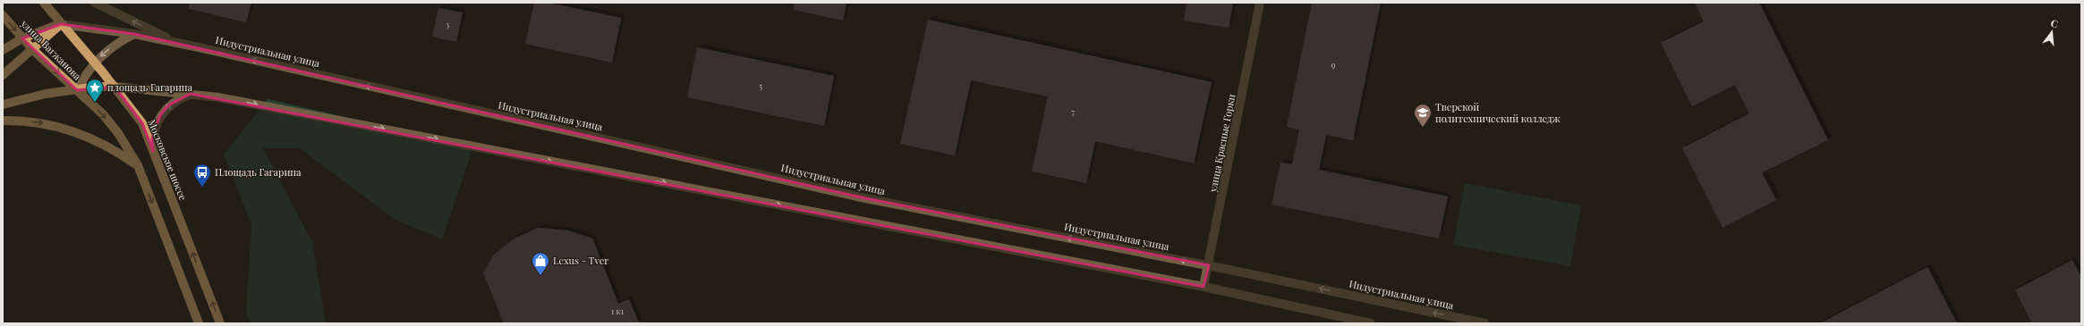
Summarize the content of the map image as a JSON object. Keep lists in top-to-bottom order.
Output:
{
  "streets": {
    "main road": ["улица Вагжанова", "Московское шоссе"],
    "street": ["Индустриальная улица", "улица Красные Горки"]
  },
  "crossings": [
    ["Индустриальная улица", "улица Красные Горки"],
    ["Индустриальная улица", "Московское шоссе"]
  ],
  "one_way": ["улица Вагжанова"],
  "places": {
    "place": ["площадь Гагарина"],
    "school or university": ["Тверской политехнический колледж"],
    "bus stop": ["Площадь Гагарина"],
    "shop": ["Lexus - Tver"]
  },
  "house_numbers": [
    "3",
    "9",
    "5",
    "7",
    "1 к1"
  ],
  "north": "top"
}
